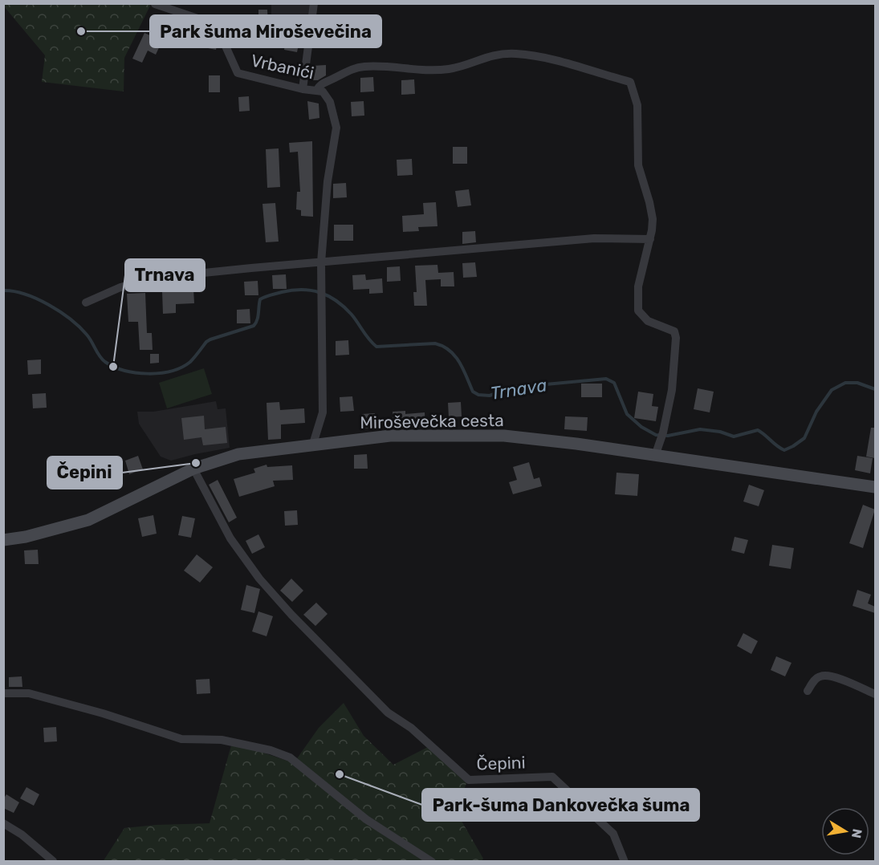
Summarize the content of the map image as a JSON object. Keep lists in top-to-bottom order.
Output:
{
  "streets": {
    "main road": ["Miroševečka cesta"],
    "street": ["Vrbanići", "Čepini"]
  },
  "crossings": [
    ["Vrbanići", "Miroševečka cesta"],
    ["Miroševečka cesta", "Čepini"]
  ],
  "water": ["Trnava"],
  "places": [
    "Park šuma Miroševečina",
    "Trnava",
    "Čepini",
    "Park-šuma Dankovečka šuma"
  ],
  "north": "right"
}
